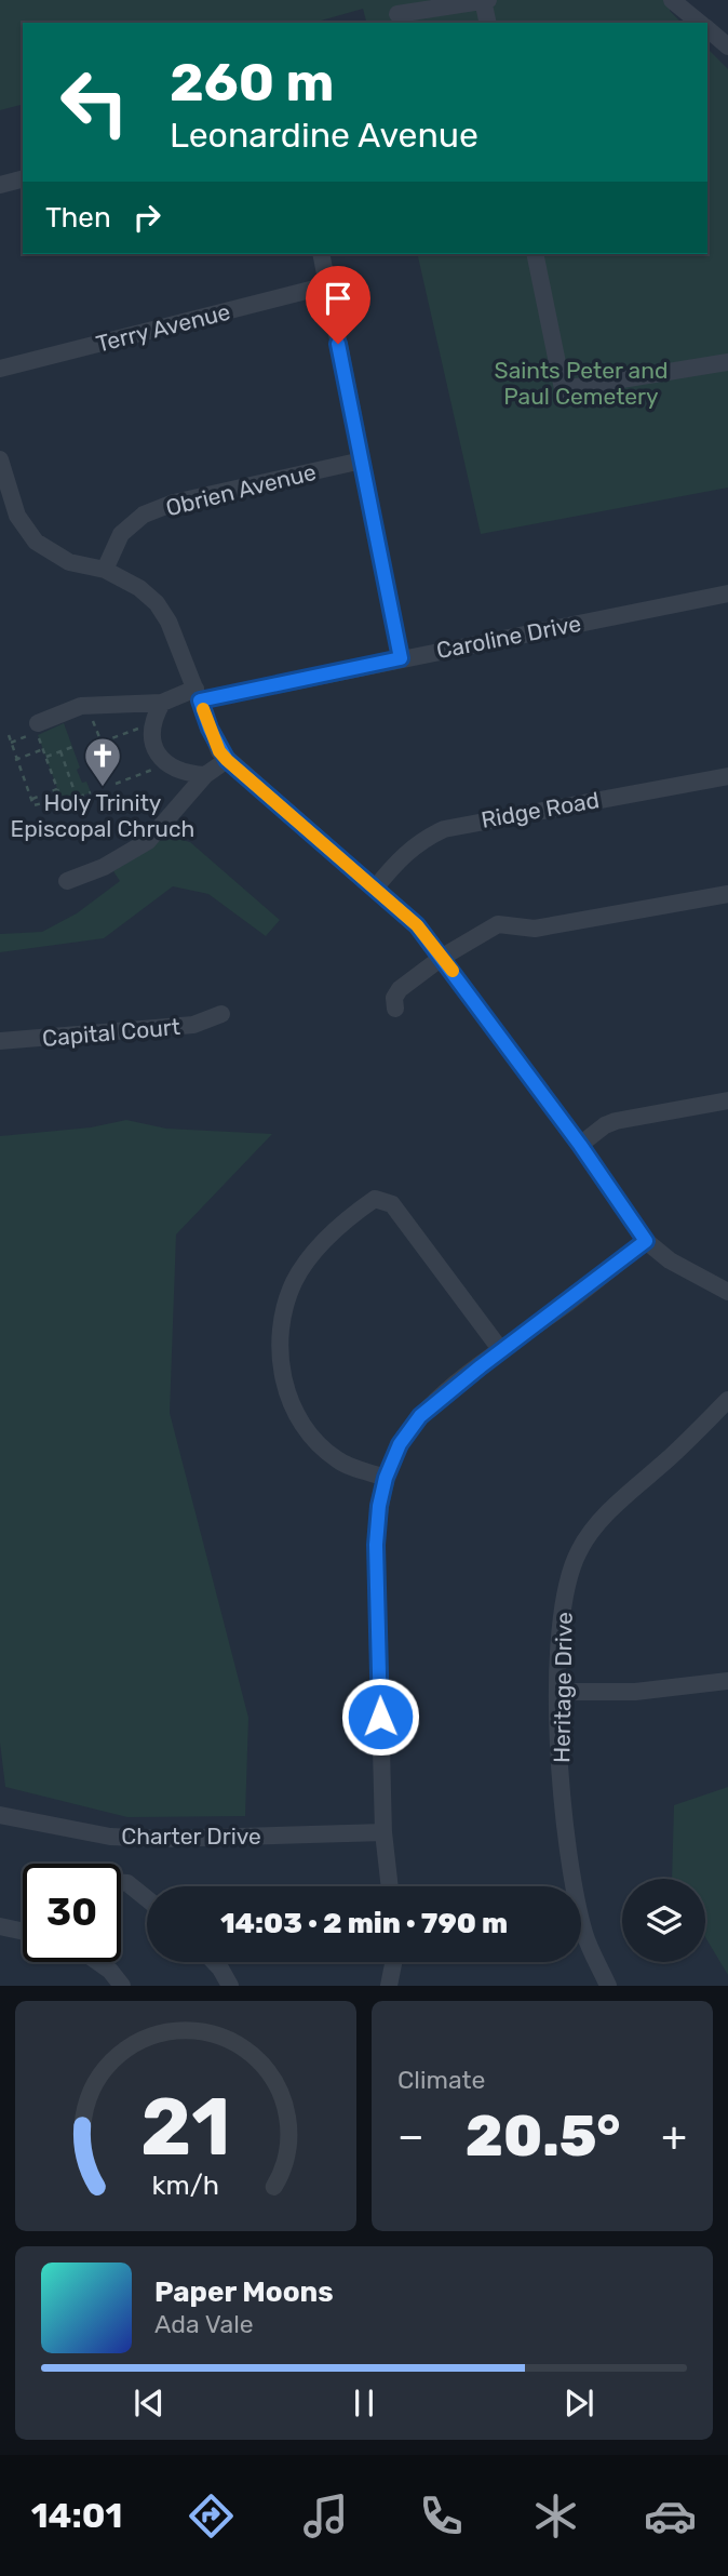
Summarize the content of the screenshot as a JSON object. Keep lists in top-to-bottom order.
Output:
{
  "streets": {
    "street": [
      "Terry Avenue",
      "Obrien Avenue",
      "Caroline Drive",
      "Ridge Road",
      "Capital Court",
      "Heritage Drive",
      "Charter Drive"
    ]
  },
  "parks": ["Saints Peter and Paul Cemetery"],
  "places": {
    "church": ["Holy Trinity Episcopal Chruch"]
  },
  "page": {
    "turn": ["260 m", "Leonardine Avenue"],
    "then": "Then",
    "limit": "30",
    "trip": "14:03 · 2 min · 790 m",
    "tile": "Climate",
    "heat": ["−", "20.5°", "+"],
    "song": ["Paper Moons", "Ada Vale"],
    "tabs": "14:01",
    "gauge": ["21", "km/h"]
  }
}
